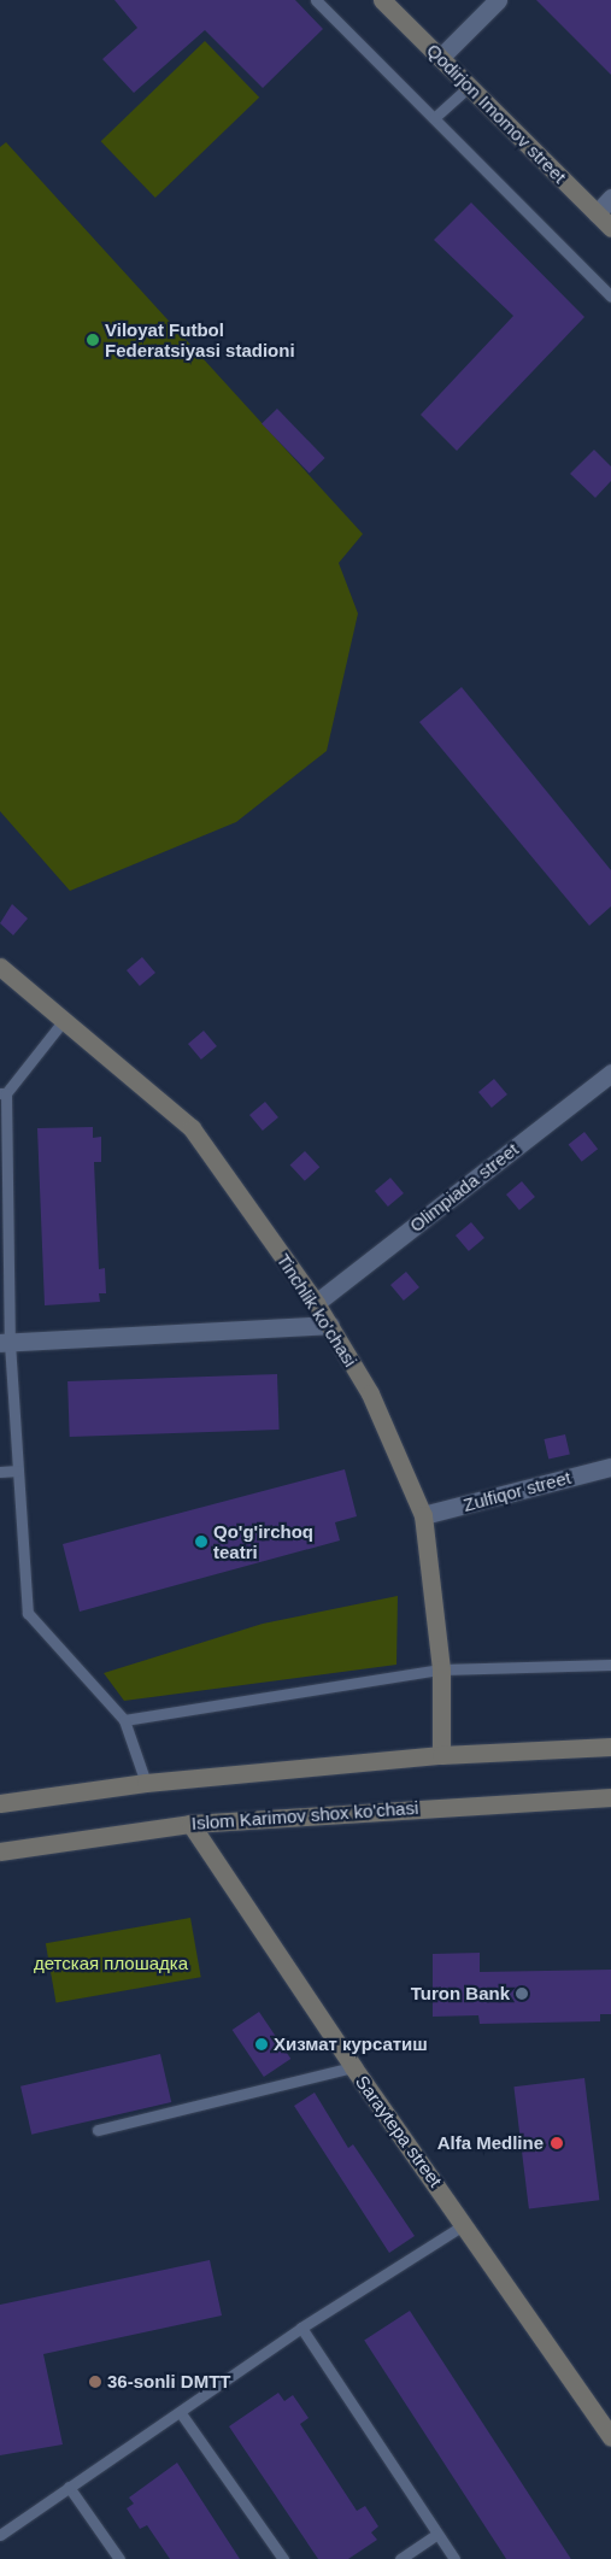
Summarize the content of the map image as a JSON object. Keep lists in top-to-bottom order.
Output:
{
  "streets": {
    "main road": [
      "Qodirjon Imomov street",
      "Tinchlik ko'chasi",
      "Islom Karimov shox ko'chasi",
      "Saraytepa street"
    ],
    "street": ["Olimpiada street", "Zulfiqor street"]
  },
  "crossings": [
    ["Olimpiada street", "Tinchlik ko'chasi"],
    ["Tinchlik ko'chasi", "Zulfiqor street"],
    ["Islom Karimov shox ko'chasi", "Saraytepa street"]
  ],
  "parks": ["детская плошадка"],
  "places": [
    "Viloyat Futbol Federatsiyasi stadioni",
    "Qo'g'irchoq teatri",
    "Turon Bank",
    "Хизмат курсатиш",
    "Alfa Medline",
    "36-sonli DMTT"
  ]
}
